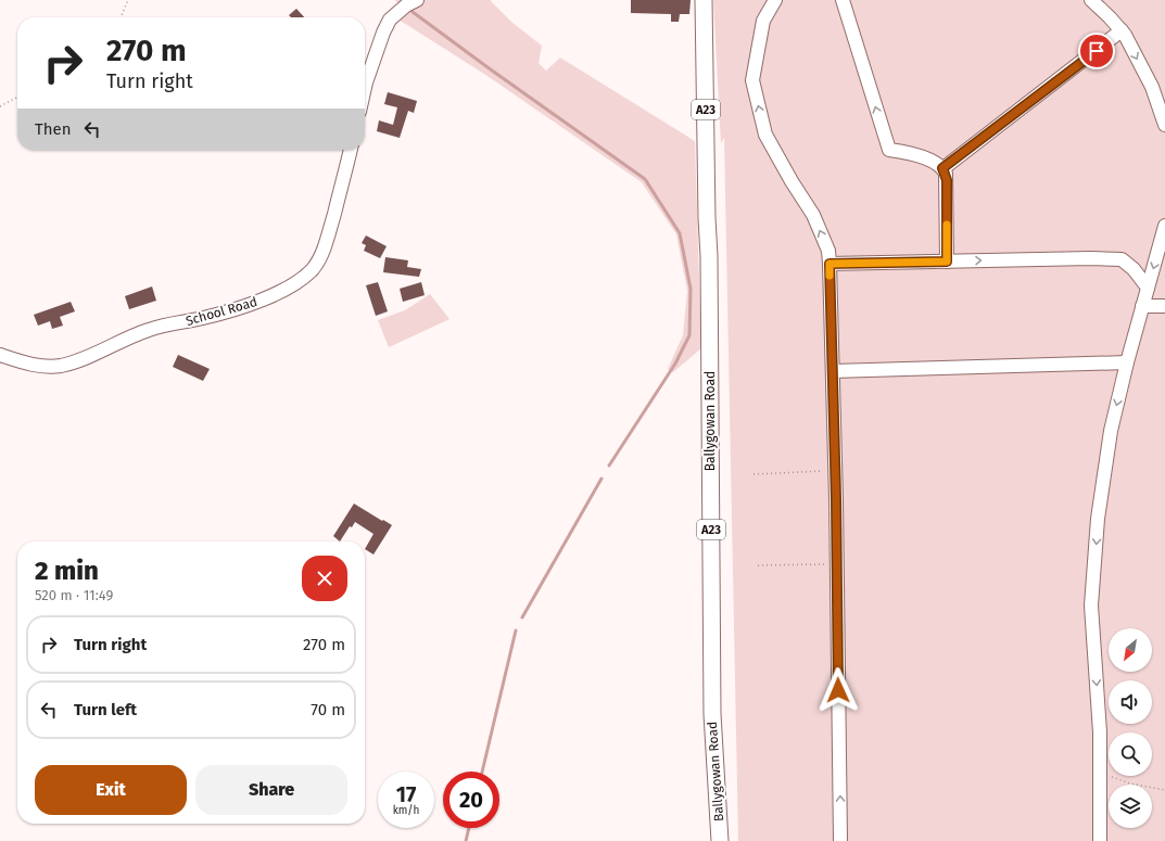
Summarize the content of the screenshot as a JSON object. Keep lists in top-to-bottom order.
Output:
{
  "streets": {
    "main road": ["A23", "Ballygowan Road"],
    "street": ["School Road"]
  },
  "north": "bottom left",
  "page": {
    "turn": ["270 m", "Turn right"],
    "then": "Then",
    "heading": ["2 min", "520 m · 11:49"],
    "list": [
      {
        "name": "Turn right",
        "value": "270 m"
      },
      {
        "name": "Turn left",
        "value": "70 m"
      }
    ],
    "buttons": ["Exit", "Share"],
    "speed": "17 km/h",
    "limit": "20"
  }
}
